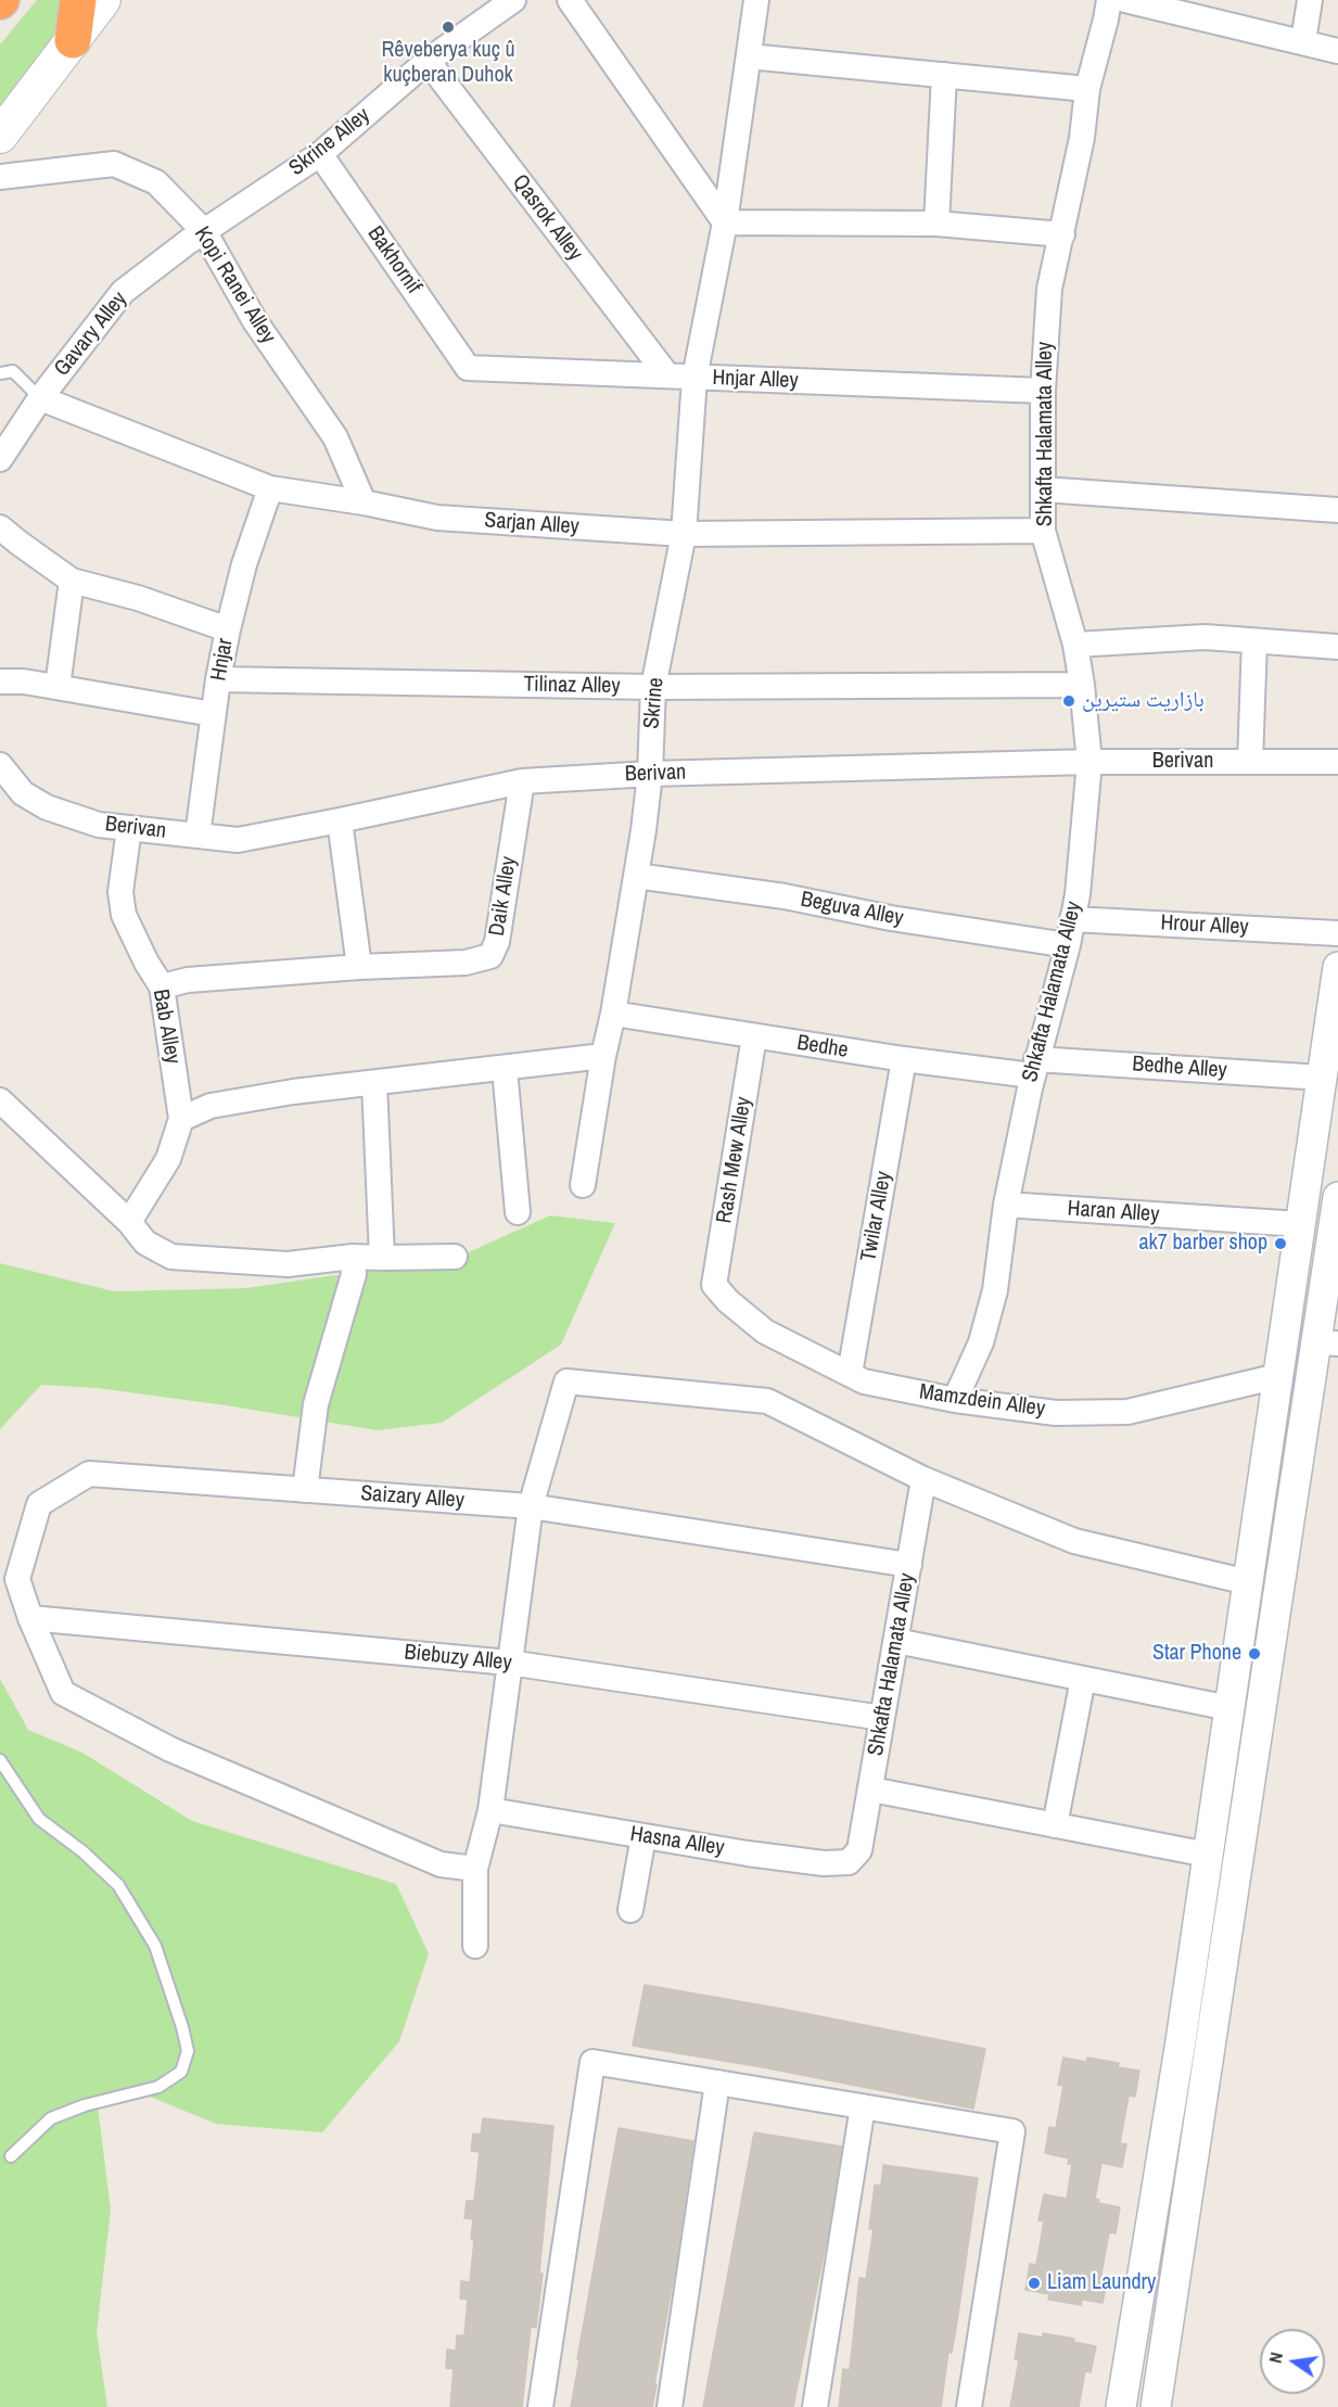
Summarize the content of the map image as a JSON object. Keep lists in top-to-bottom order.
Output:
{
  "streets": {
    "street": [
      "Skrine Alley",
      "Qasrok Alley",
      "Bakhornif",
      "Kopi Ranei Alley",
      "Gavary Alley",
      "Hnjar Alley",
      "Shkafta Halamata Alley",
      "Sarjan Alley",
      "Hnjar",
      "Tilinaz Alley",
      "Skrine",
      "Berivan",
      "Daik Alley",
      "Beguva Alley",
      "Hrour Alley",
      "Bab Alley",
      "Bedhe",
      "Bedhe Alley",
      "Rash Mew Alley",
      "Haran Alley",
      "Twilar Alley",
      "Mamzdein Alley",
      "Saizary Alley",
      "Biebuzy Alley",
      "Hasna Alley"
    ]
  },
  "crossings": [
    ["Skrine Alley", "Qasrok Alley"],
    ["Skrine Alley", "Bakhornif"],
    ["Skrine Alley", "Kopi Ranei Alley"],
    ["Skrine Alley", "Gavary Alley"],
    ["Qasrok Alley", "Hnjar Alley"],
    ["Bakhornif", "Hnjar Alley"],
    ["Kopi Ranei Alley", "Gavary Alley"],
    ["Kopi Ranei Alley", "Sarjan Alley"],
    ["Gavary Alley", "Sarjan Alley"],
    ["Hnjar Alley", "Shkafta Halamata Alley"],
    ["Hnjar Alley", "Skrine"],
    ["Shkafta Halamata Alley", "Sarjan Alley"],
    ["Shkafta Halamata Alley", "Tilinaz Alley"],
    ["Shkafta Halamata Alley", "Berivan"],
    ["Shkafta Halamata Alley", "Beguva Alley"],
    ["Shkafta Halamata Alley", "Hrour Alley"],
    ["Shkafta Halamata Alley", "Bedhe"],
    ["Shkafta Halamata Alley", "Bedhe Alley"],
    ["Shkafta Halamata Alley", "Haran Alley"],
    ["Shkafta Halamata Alley", "Mamzdein Alley"],
    ["Shkafta Halamata Alley", "Saizary Alley"],
    ["Shkafta Halamata Alley", "Biebuzy Alley"],
    ["Shkafta Halamata Alley", "Hasna Alley"],
    ["Sarjan Alley", "Hnjar"],
    ["Sarjan Alley", "Skrine"],
    ["Hnjar", "Tilinaz Alley"],
    ["Hnjar", "Berivan"],
    ["Tilinaz Alley", "Skrine"],
    ["Skrine", "Berivan"],
    ["Skrine", "Beguva Alley"],
    ["Skrine", "Bedhe"],
    ["Berivan", "Daik Alley"],
    ["Berivan", "Bab Alley"],
    ["Daik Alley", "Bab Alley"],
    ["Bedhe", "Bedhe Alley"],
    ["Bedhe", "Rash Mew Alley"],
    ["Bedhe", "Twilar Alley"],
    ["Rash Mew Alley", "Mamzdein Alley"],
    ["Twilar Alley", "Mamzdein Alley"],
    ["Saizary Alley", "Biebuzy Alley"]
  ],
  "places": [
    "Rêveberya kuç û kuçberan Duhok",
    "بازاريت ستيرين",
    "ak7 barber shop",
    "Star Phone",
    "Liam Laundry"
  ],
  "north": "left"
}
